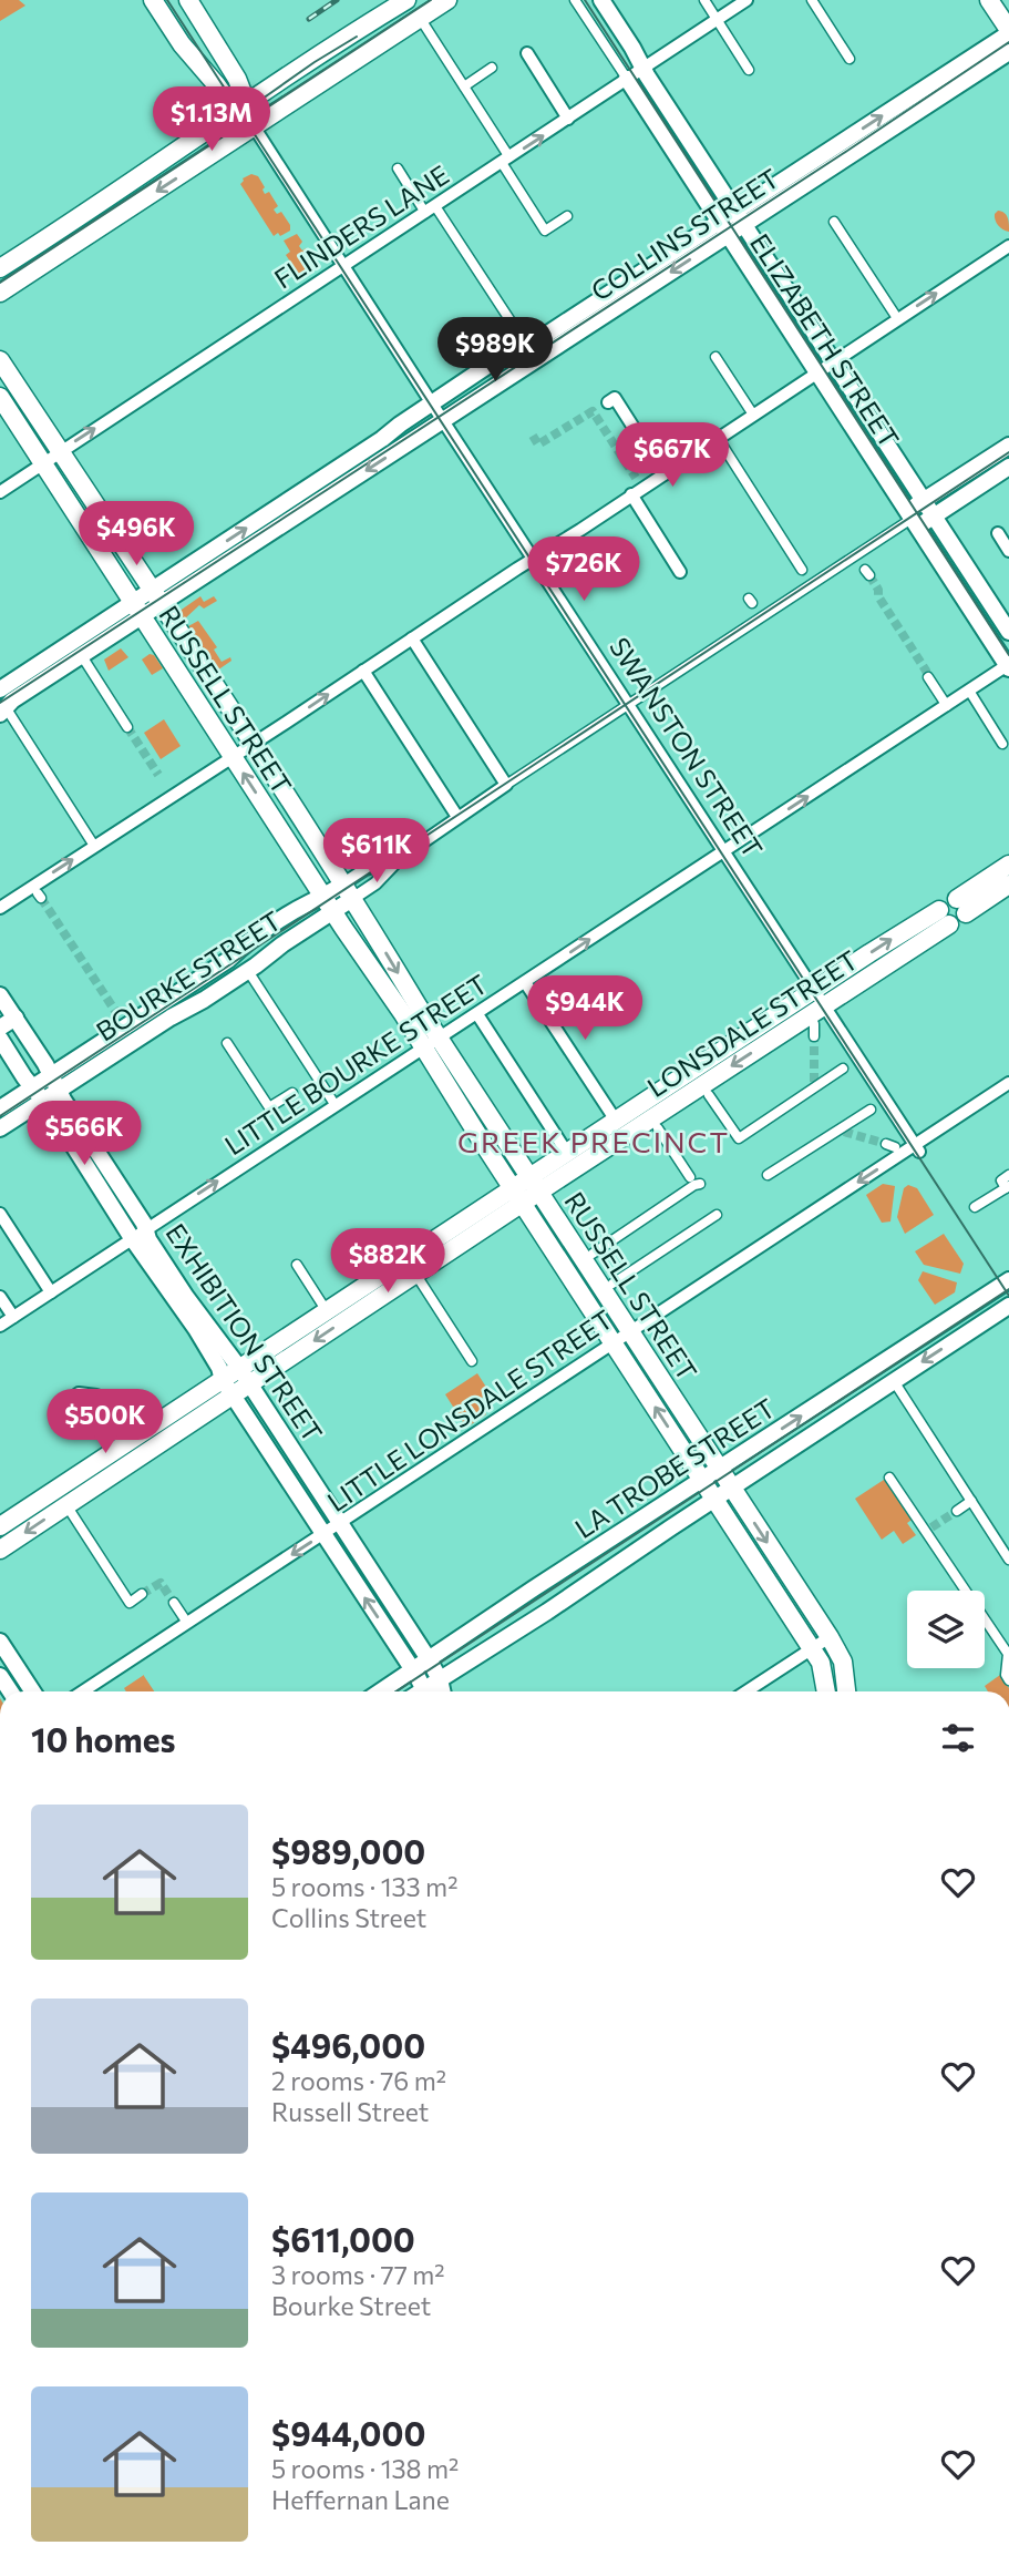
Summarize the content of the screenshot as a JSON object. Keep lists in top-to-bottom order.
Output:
{
  "streets": {
    "main road": ["RUSSELL STREET", "SWANSTON STREET", "LONSDALE STREET"],
    "street": [
      "FLINDERS LANE",
      "COLLINS STREET",
      "ELIZABETH STREET",
      "BOURKE STREET",
      "LITTLE BOURKE STREET",
      "EXHIBITION STREET",
      "LITTLE LONSDALE STREET",
      "LA TROBE STREET"
    ]
  },
  "crossings": [
    ["FLINDERS LANE", "ELIZABETH STREET"],
    ["FLINDERS LANE", "RUSSELL STREET"],
    ["FLINDERS LANE", "SWANSTON STREET"],
    ["COLLINS STREET", "ELIZABETH STREET"],
    ["COLLINS STREET", "RUSSELL STREET"],
    ["COLLINS STREET", "SWANSTON STREET"],
    ["ELIZABETH STREET", "BOURKE STREET"],
    ["ELIZABETH STREET", "LITTLE BOURKE STREET"],
    ["RUSSELL STREET", "BOURKE STREET"],
    ["RUSSELL STREET", "LONSDALE STREET"],
    ["RUSSELL STREET", "LITTLE BOURKE STREET"],
    ["RUSSELL STREET", "LITTLE LONSDALE STREET"],
    ["RUSSELL STREET", "LA TROBE STREET"],
    ["SWANSTON STREET", "BOURKE STREET"],
    ["SWANSTON STREET", "LONSDALE STREET"],
    ["SWANSTON STREET", "LITTLE BOURKE STREET"],
    ["SWANSTON STREET", "LITTLE LONSDALE STREET"],
    ["BOURKE STREET", "EXHIBITION STREET"],
    ["LONSDALE STREET", "EXHIBITION STREET"],
    ["LITTLE BOURKE STREET", "EXHIBITION STREET"],
    ["EXHIBITION STREET", "LITTLE LONSDALE STREET"],
    ["EXHIBITION STREET", "LA TROBE STREET"]
  ],
  "one_way": ["FLINDERS LANE", "LITTLE BOURKE STREET"],
  "districts": ["GREEK PRECINCT"],
  "page": {
    "price": [
      "$1.13M",
      "$989K",
      "$667K",
      "$496K",
      "$726K",
      "$611K",
      "$944K",
      "$566K",
      "$882K",
      "$500K"
    ],
    "heading": "10 homes",
    "list": [
      {
        "name": "$989,000",
        "note": "5 rooms · 133 m² · Collins Street"
      },
      {
        "name": "$496,000",
        "note": "2 rooms · 76 m² · Russell Street"
      },
      {
        "name": "$611,000",
        "note": "3 rooms · 77 m² · Bourke Street"
      },
      {
        "name": "$944,000",
        "note": "5 rooms · 138 m² · Heffernan Lane"
      }
    ]
  }
}
